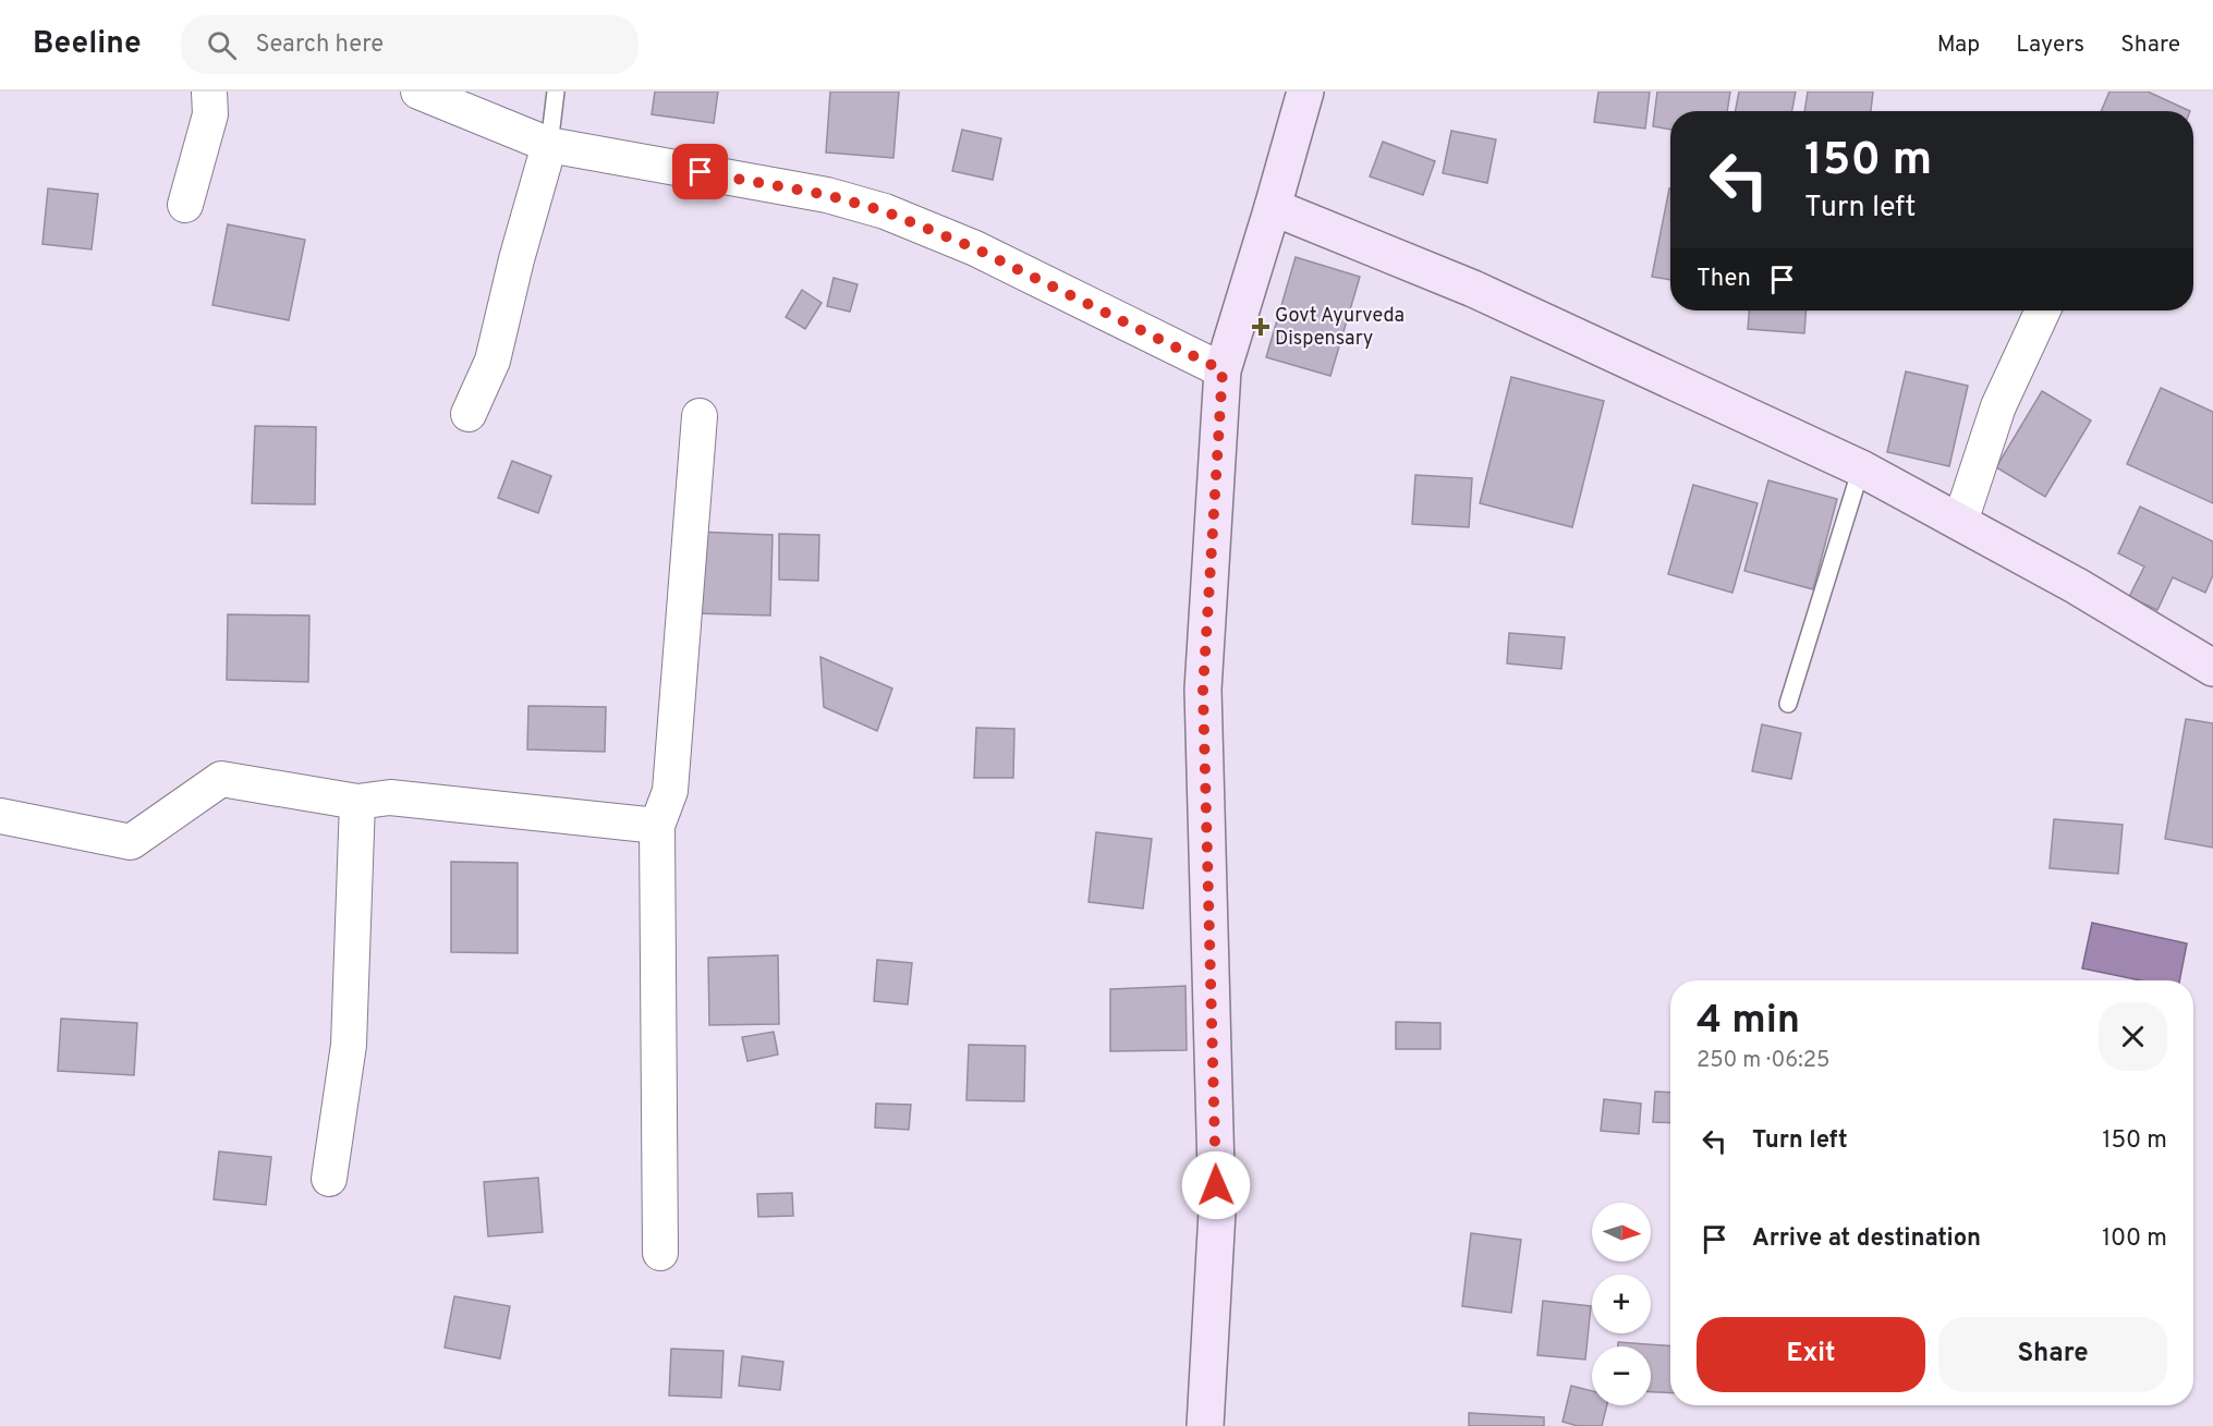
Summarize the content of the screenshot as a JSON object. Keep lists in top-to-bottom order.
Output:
{
  "places": {
    "health": ["Govt Ayurveda Dispensary"]
  },
  "north": "right",
  "page": {
    "header": "Beeline",
    "search": "Search here",
    "nav": ["Map", "Layers", "Share"],
    "turn": ["150 m", "Turn left"],
    "then": "Then",
    "heading": ["4 min", "250 m · 06:25"],
    "list": [
      {
        "name": "Turn left",
        "value": "150 m"
      },
      {
        "name": "Arrive at destination",
        "value": "100 m"
      }
    ],
    "map_buttons": ["+", "−"],
    "buttons": ["Exit", "Share"]
  }
}
